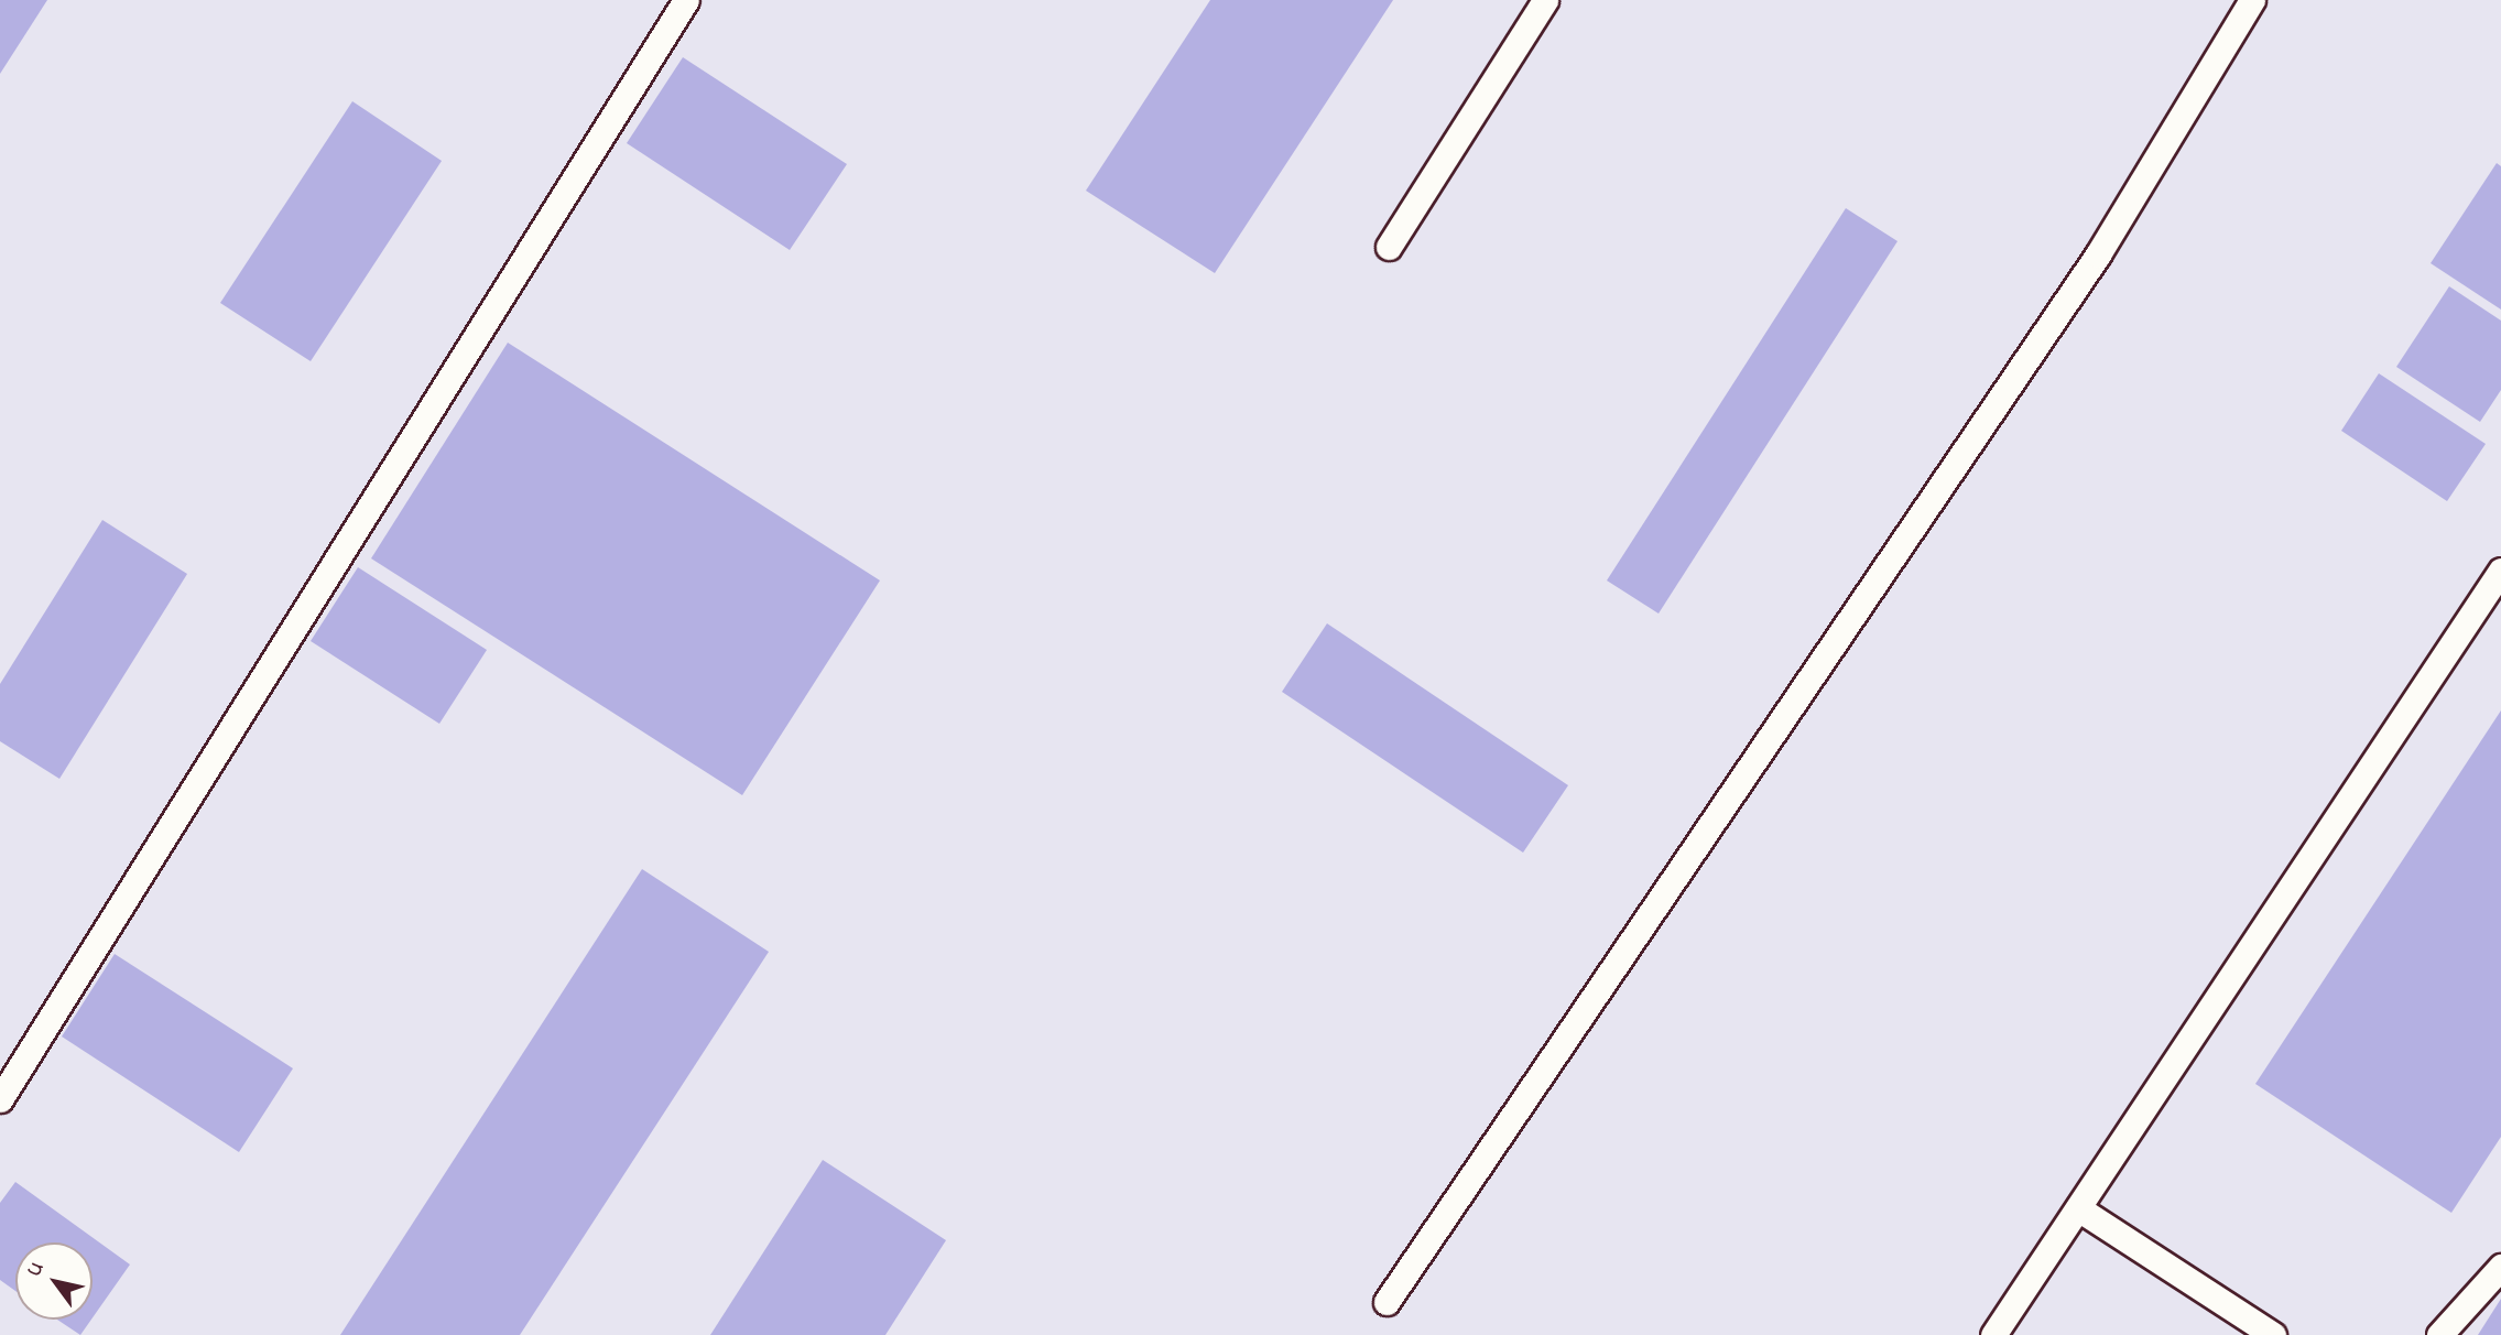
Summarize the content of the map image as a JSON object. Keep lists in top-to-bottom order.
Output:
{
  "north": "top left"
}
